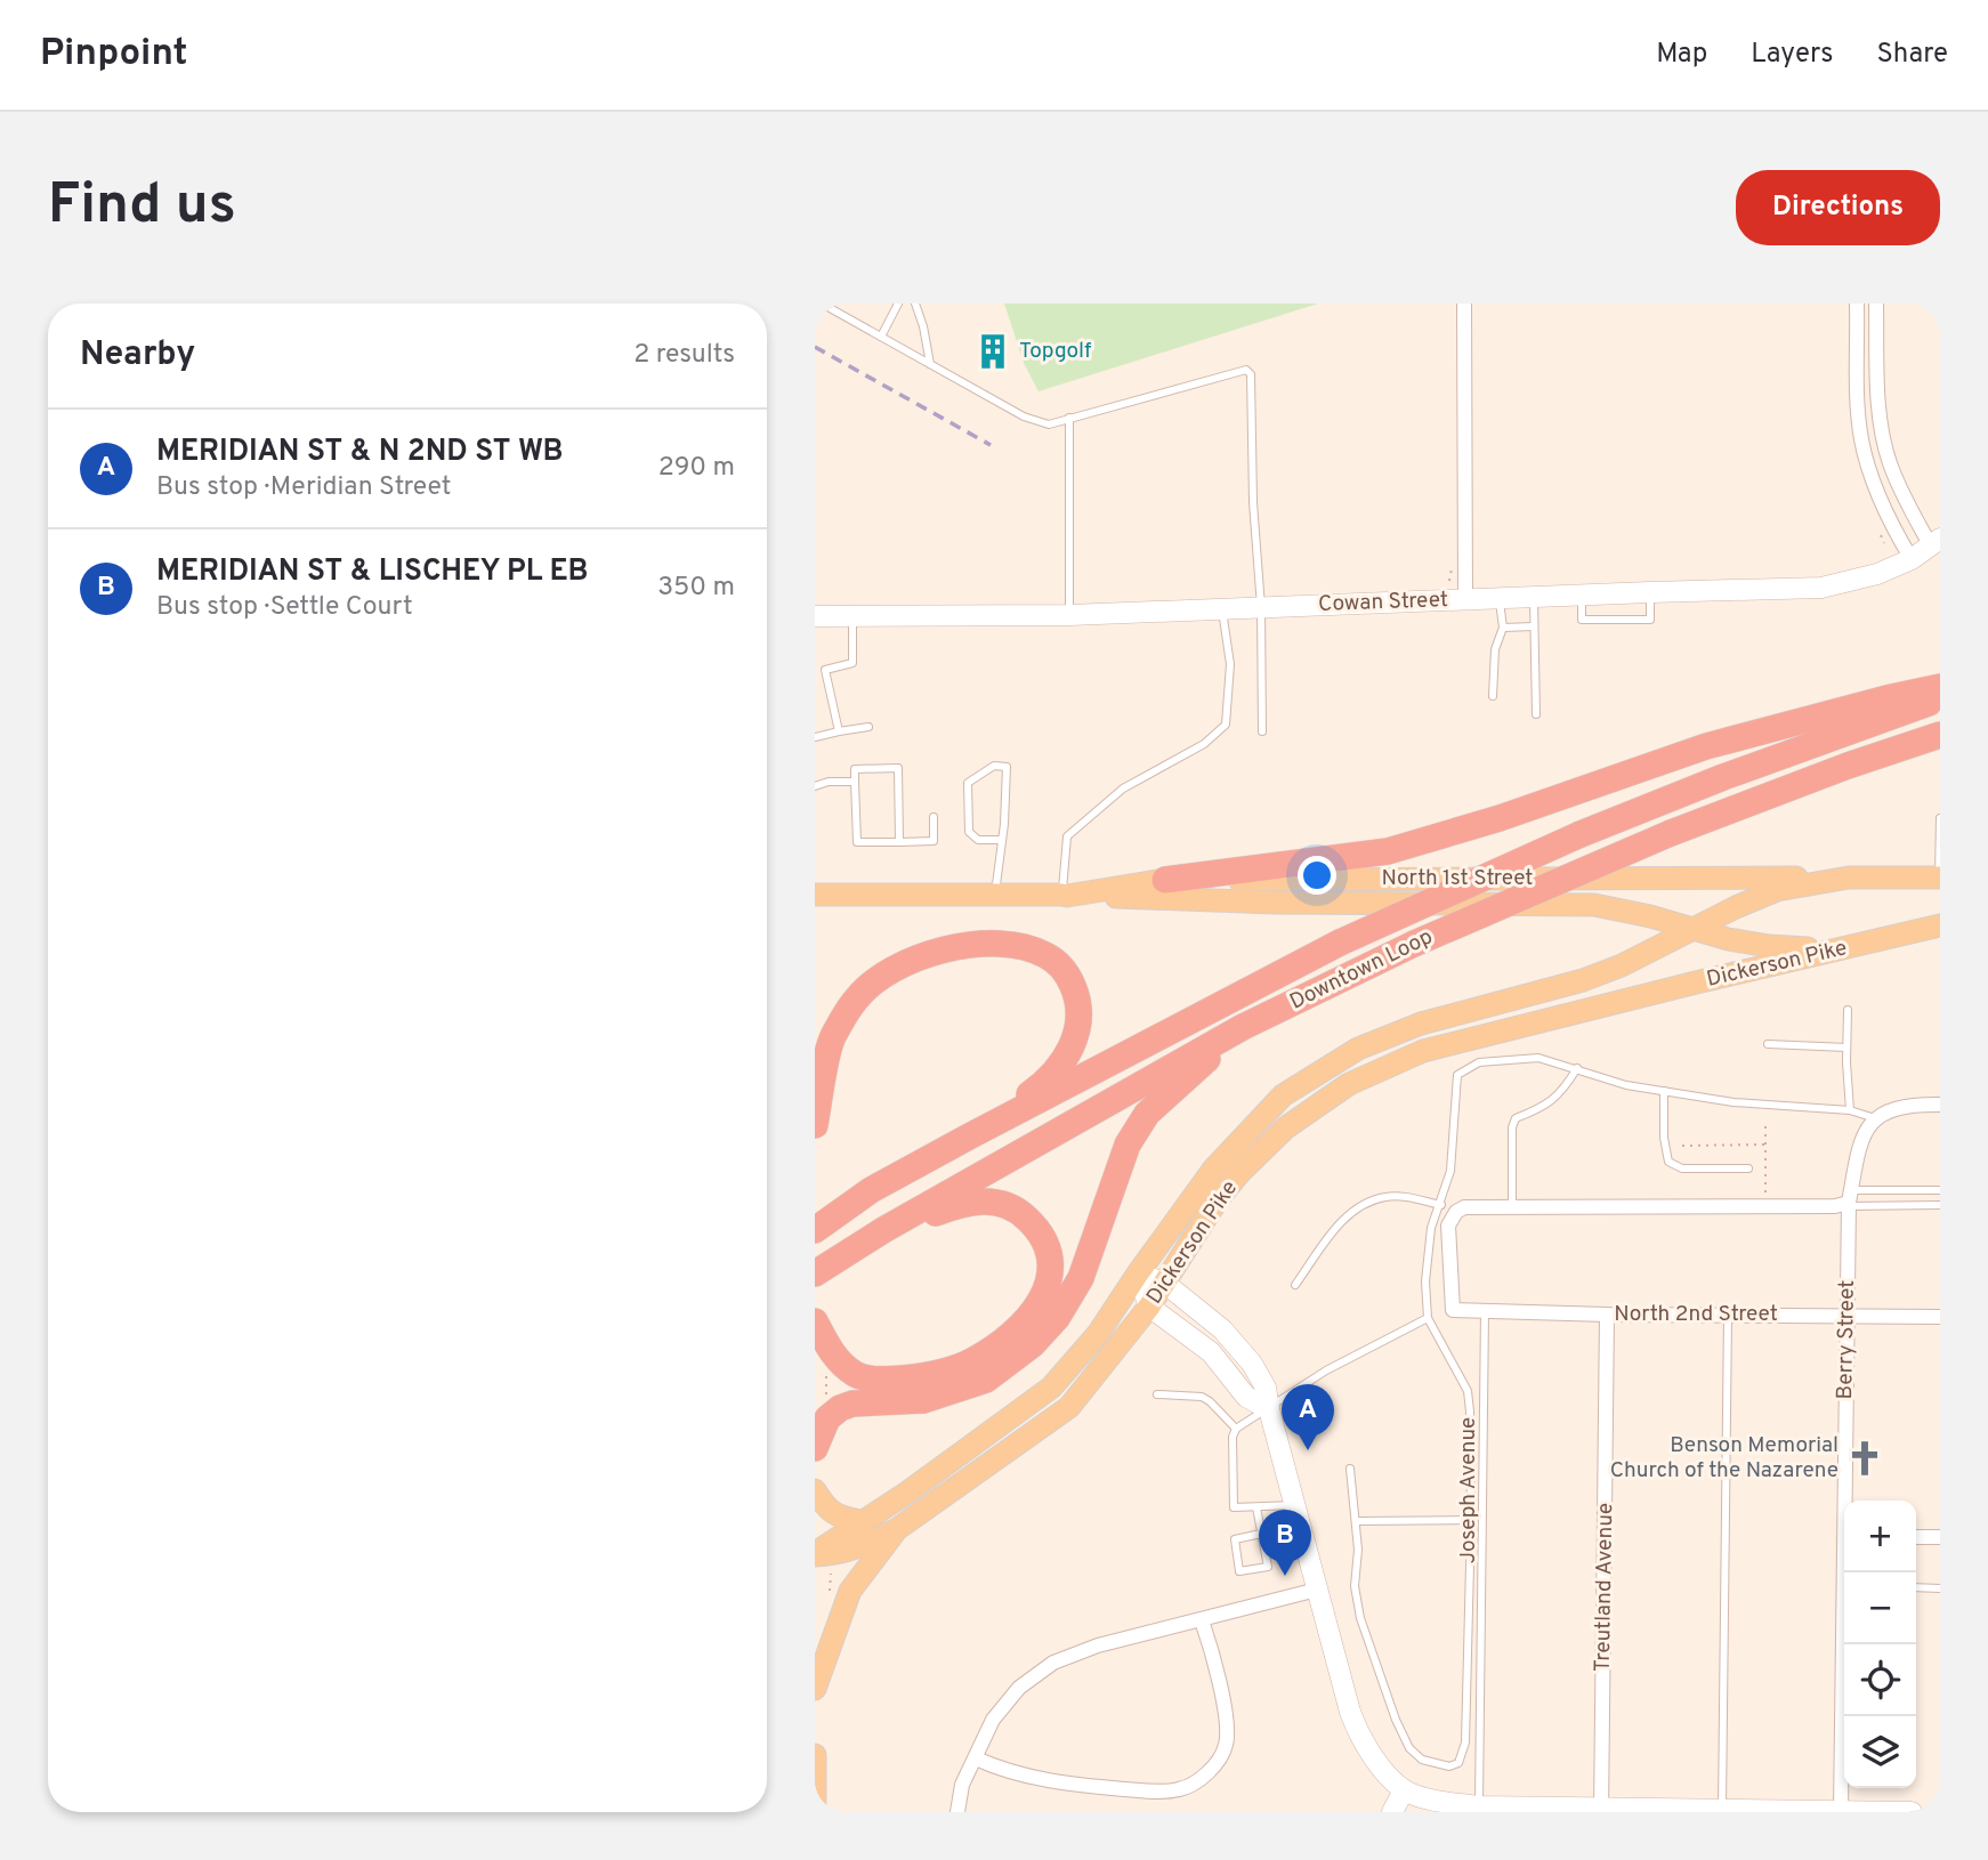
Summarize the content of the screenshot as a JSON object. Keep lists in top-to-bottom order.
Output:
{
  "streets": {
    "highway": ["Downtown Loop"],
    "main road": ["North 1st Street", "Dickerson Pike"],
    "street": [
      "Cowan Street",
      "North 2nd Street",
      "Berry Street",
      "Treutland Avenue"
    ],
    "lane": ["Joseph Avenue"]
  },
  "crossings": [
    ["North 1st Street", "Dickerson Pike"],
    ["North 2nd Street", "Berry Street"],
    ["North 2nd Street", "Treutland Avenue"]
  ],
  "places": {
    "building": ["Topgolf"],
    "church": ["Benson Memorial Church of the Nazarene"]
  },
  "page": {
    "header": "Pinpoint",
    "nav": ["Map", "Layers", "Share"],
    "buttons": "Directions",
    "title": "Find us",
    "heading": ["Nearby", "2 results"],
    "list": [
      {
        "mark": "A",
        "name": "MERIDIAN ST & N 2ND ST WB",
        "note": "Bus stop · Meridian Street",
        "value": "290 m"
      },
      {
        "mark": "B",
        "name": "MERIDIAN ST & LISCHEY PL EB",
        "note": "Bus stop · Settle Court",
        "value": "350 m"
      }
    ],
    "pins": ["A", "B"],
    "map_buttons": ["+", "−"]
  }
}
